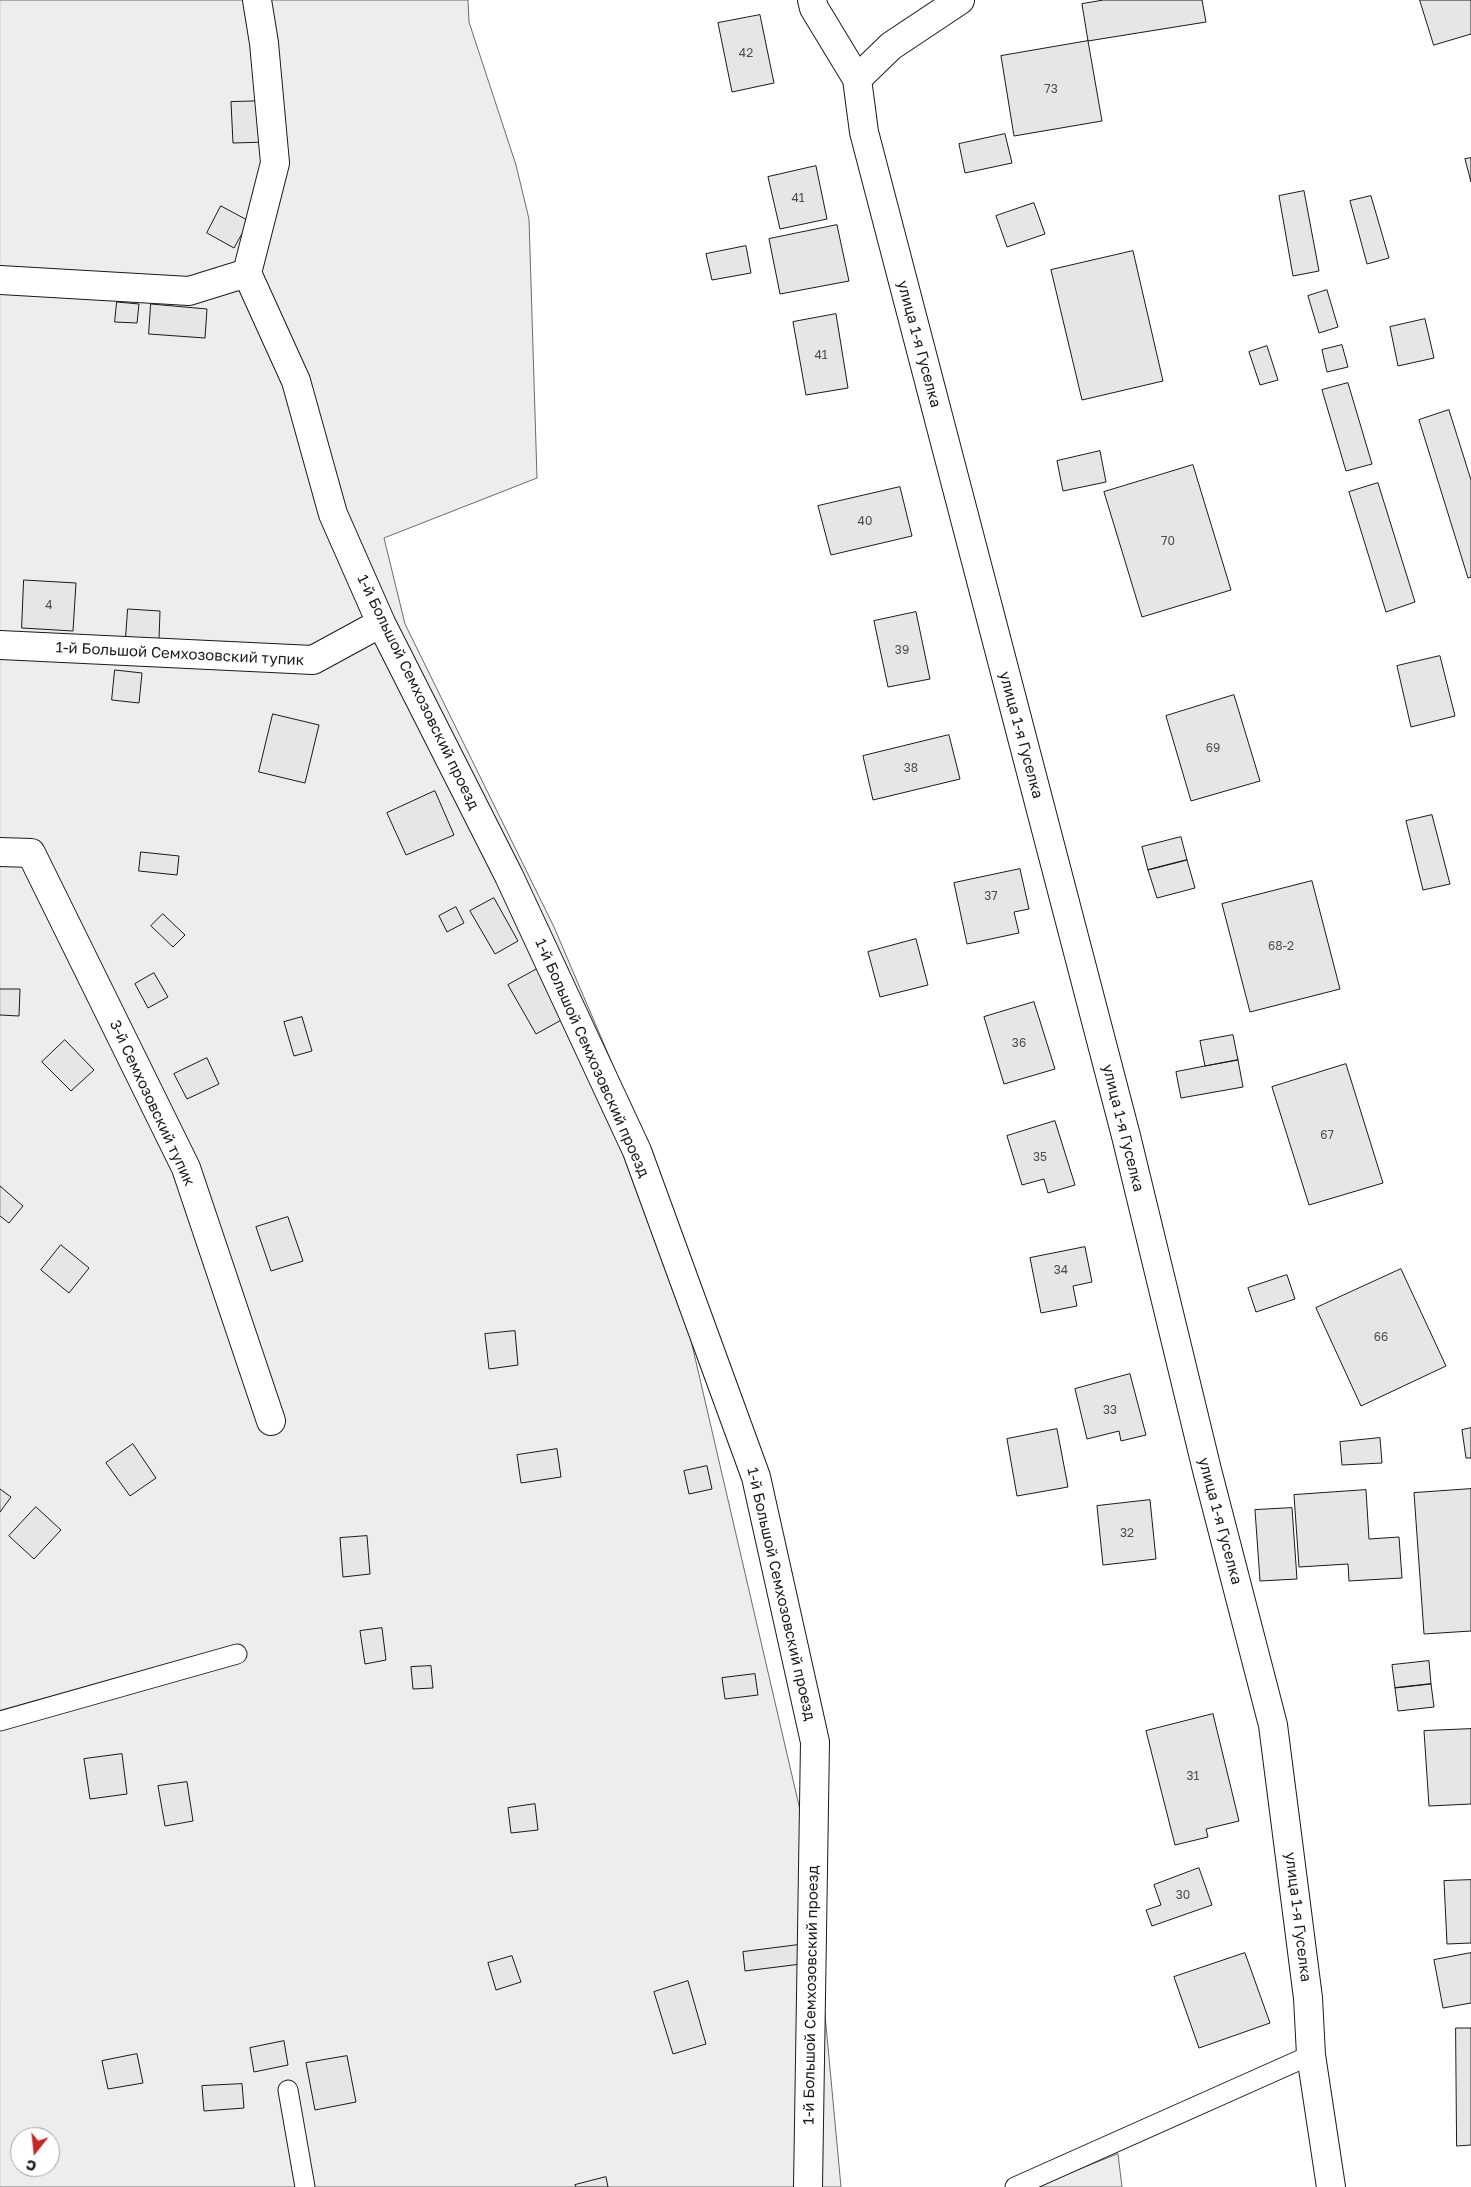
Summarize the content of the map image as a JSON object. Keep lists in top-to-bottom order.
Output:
{
  "streets": {
    "street": [
      "улица 1-я Гуселка",
      "1-й Большой Семхозовский тупик",
      "1-й Большой Семхозовский проезд",
      "3-й Семхозовский тупик"
    ]
  },
  "crossings": [
    ["1-й Большой Семхозовский тупик", "1-й Большой Семхозовский проезд"]
  ],
  "house_numbers": [
    "42",
    "73",
    "41",
    "41",
    "40",
    "70",
    "4",
    "39",
    "69",
    "38",
    "37",
    "68-2",
    "36",
    "67",
    "35",
    "34",
    "66",
    "33",
    "32",
    "31",
    "30"
  ],
  "north": "bottom"
}
